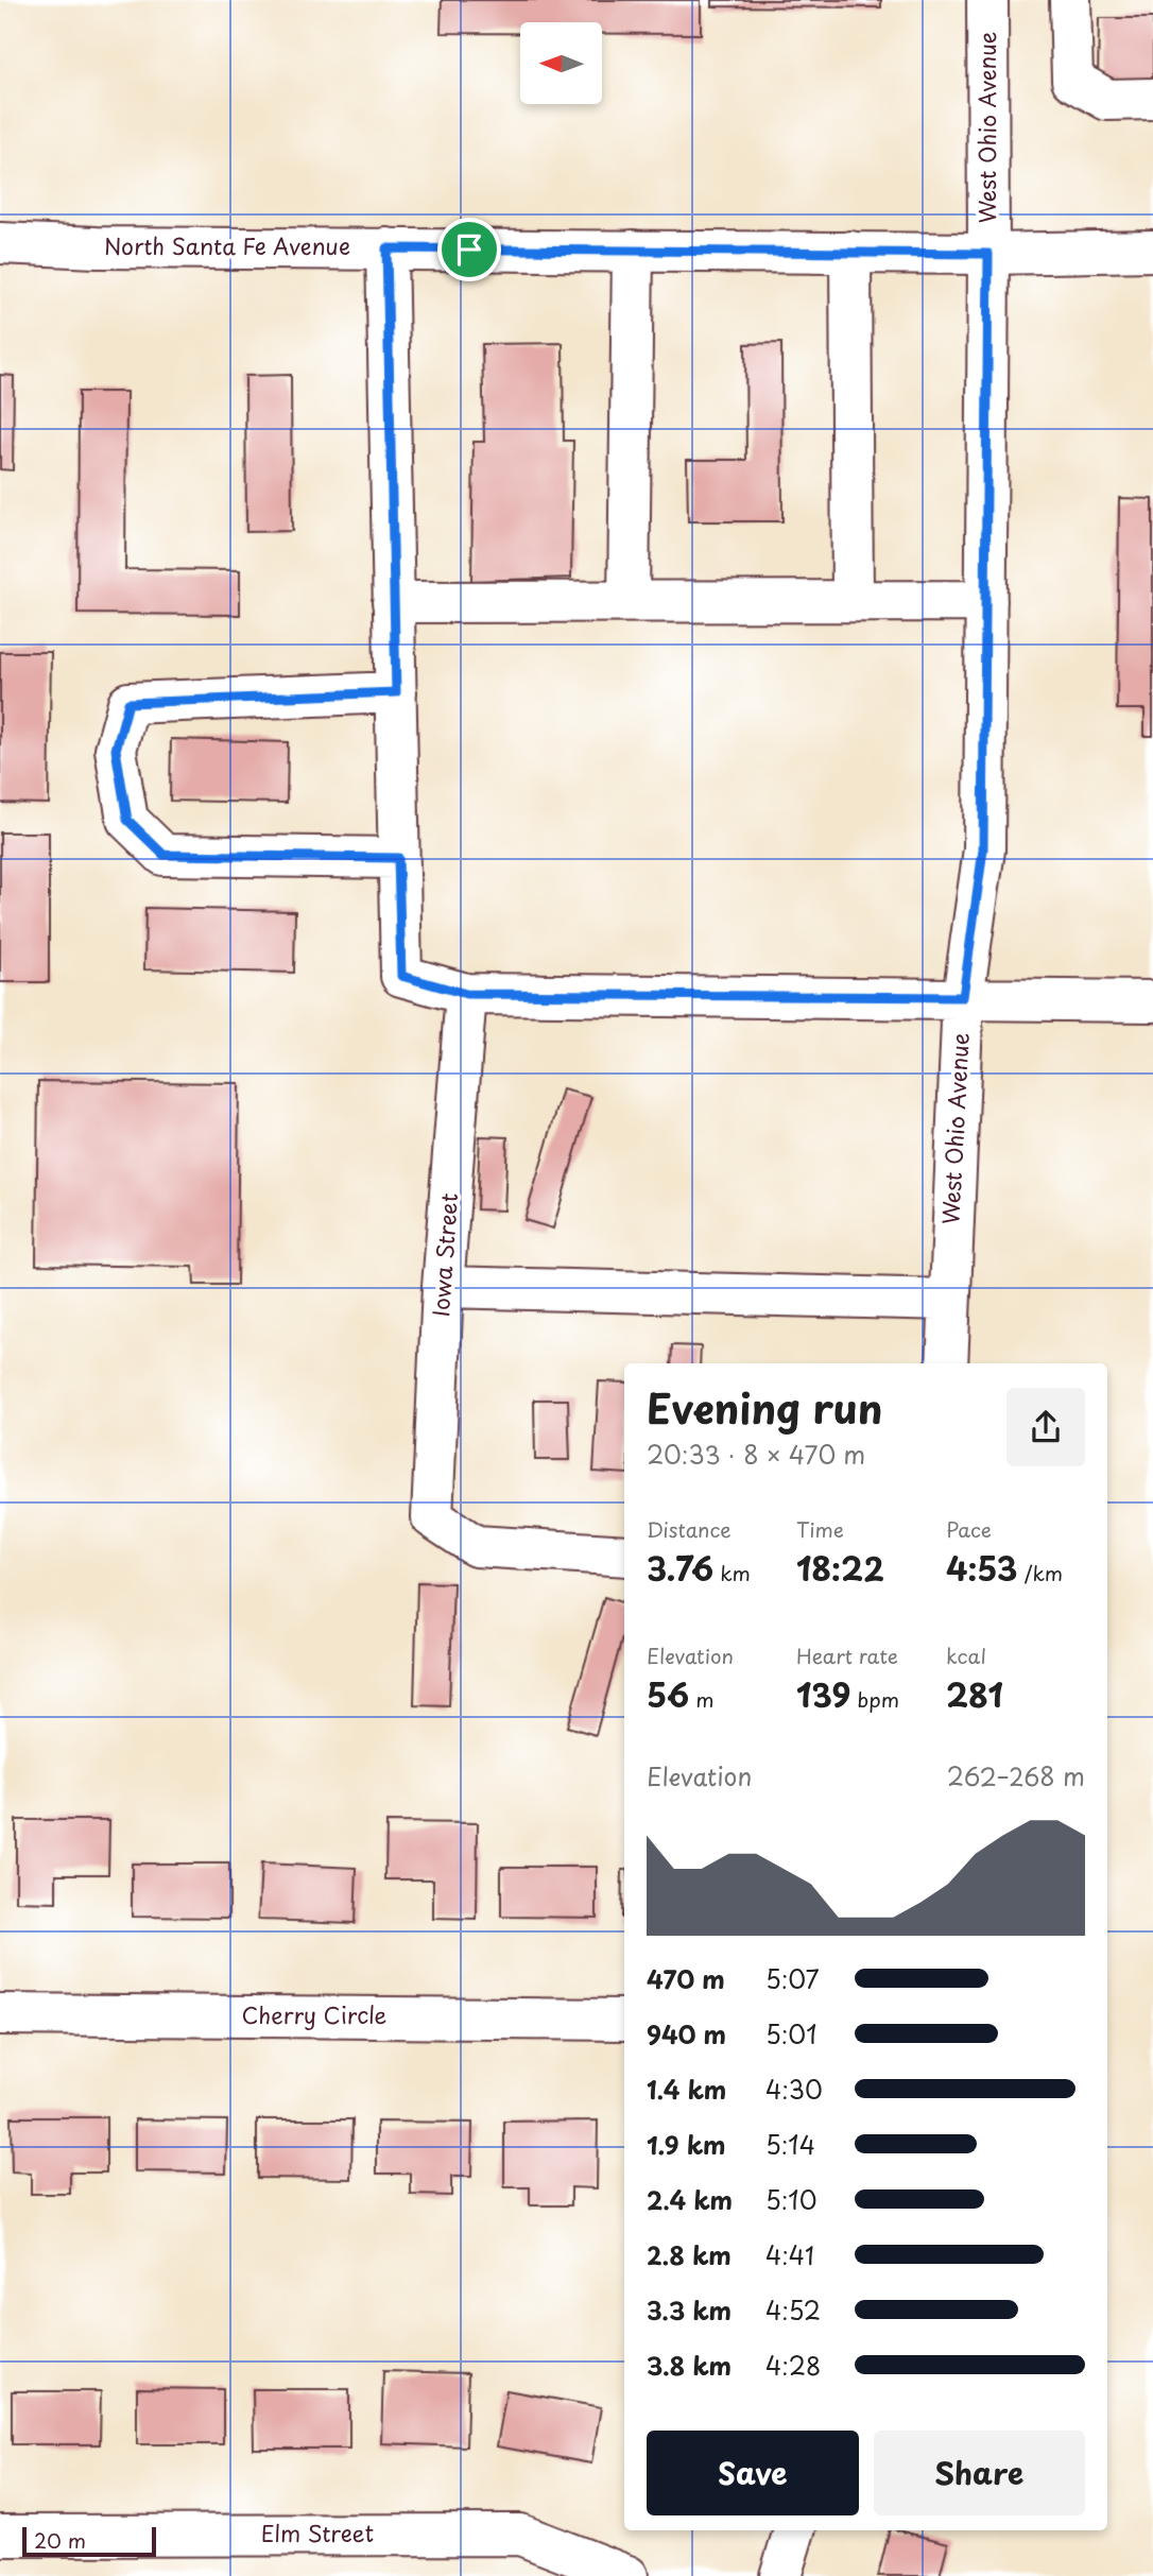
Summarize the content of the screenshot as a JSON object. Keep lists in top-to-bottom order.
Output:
{
  "streets": {
    "street": [
      "West Ohio Avenue",
      "North Santa Fe Avenue",
      "Iowa Street",
      "Cherry Circle",
      "Elm Street"
    ]
  },
  "crossings": [
    ["West Ohio Avenue", "North Santa Fe Avenue"]
  ],
  "scale_bar": "20 m",
  "north": "left",
  "page": {
    "heading": ["Evening run", "20:33 · 8 × 470 m"],
    "stats": [
      ["Distance", "3.76 km"],
      ["Time", "18:22"],
      ["Pace", "4:53 /km"],
      ["Elevation", "56 m"],
      ["Heart rate", "139 bpm"],
      ["kcal", "281"]
    ],
    "chart": ["Elevation", "262–268 m"],
    "list": [
      {
        "name": "470 m",
        "note": "5:07"
      },
      {
        "name": "940 m",
        "note": "5:01"
      },
      {
        "name": "1.4 km",
        "note": "4:30"
      },
      {
        "name": "1.9 km",
        "note": "5:14"
      },
      {
        "name": "2.4 km",
        "note": "5:10"
      },
      {
        "name": "2.8 km",
        "note": "4:41"
      },
      {
        "name": "3.3 km",
        "note": "4:52"
      },
      {
        "name": "3.8 km",
        "note": "4:28"
      }
    ],
    "buttons": ["Save", "Share"],
    "scale": "20 m"
  }
}
